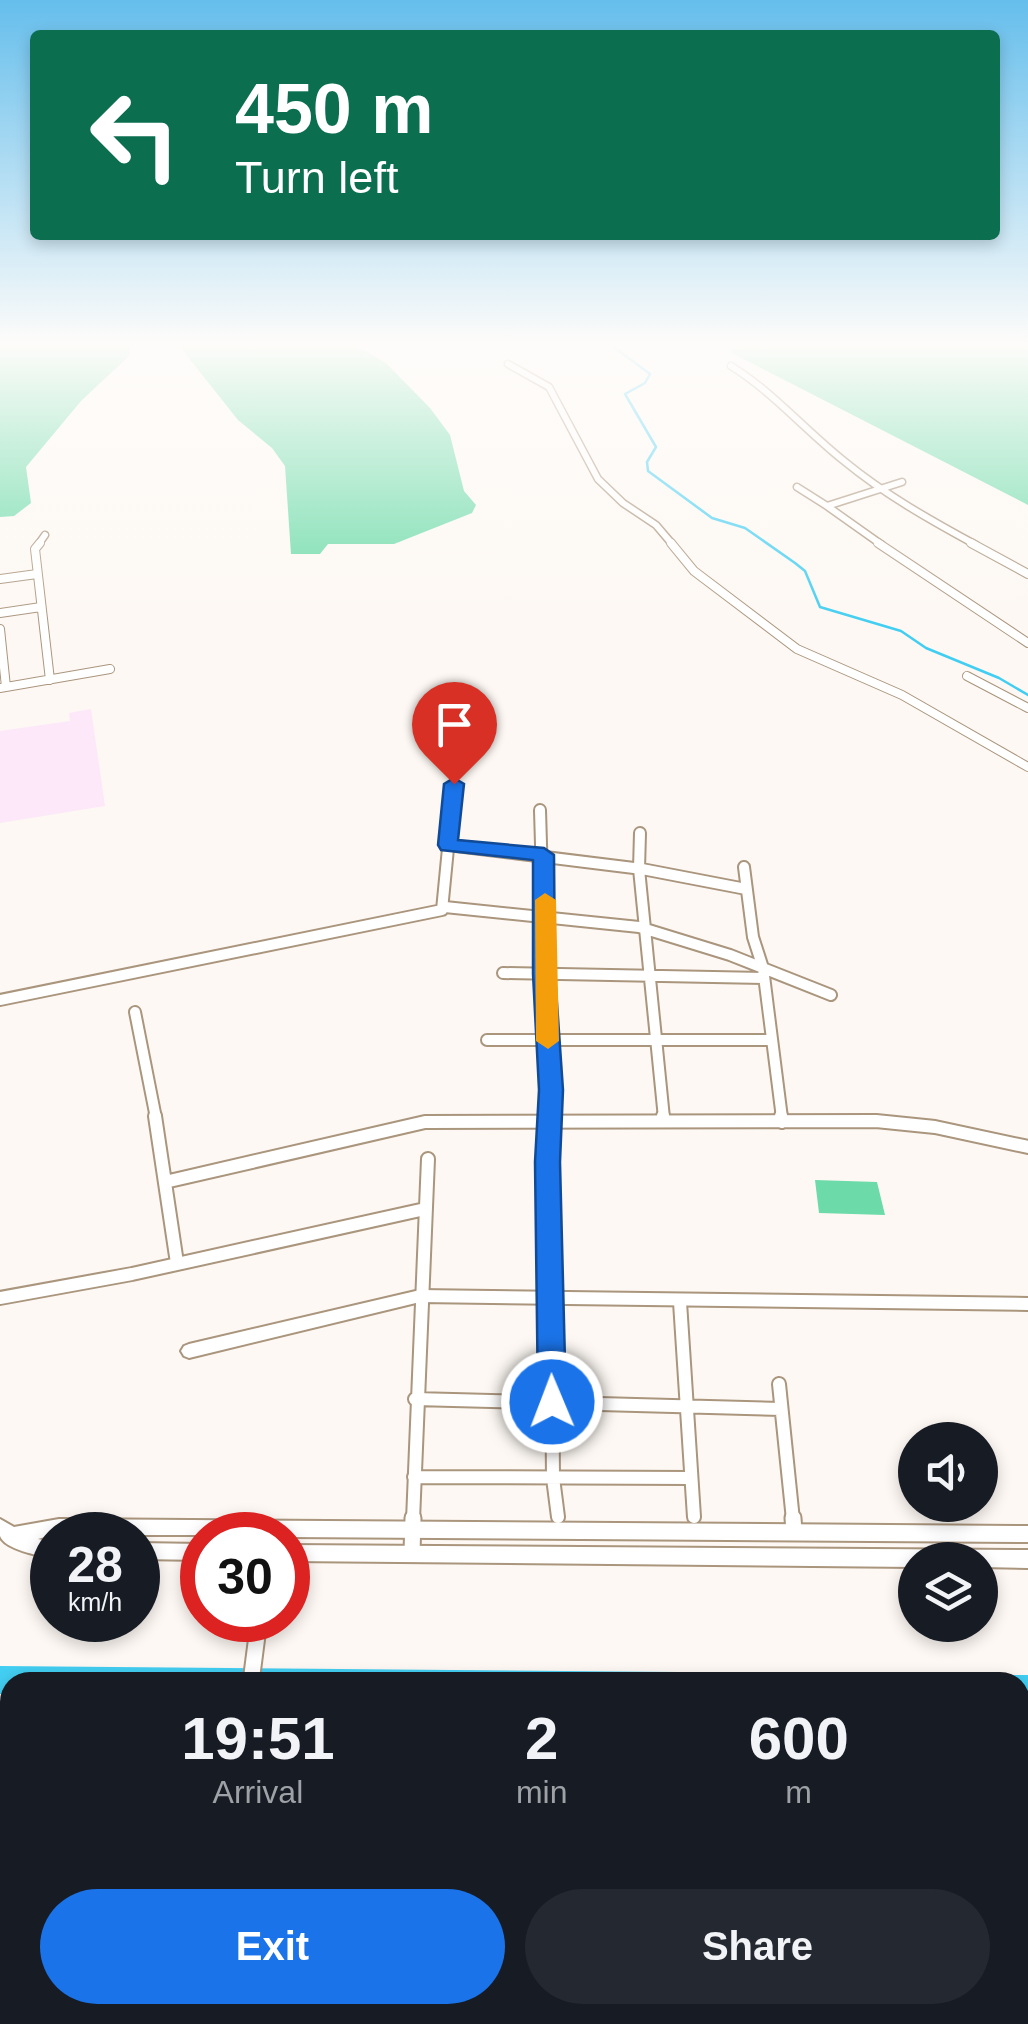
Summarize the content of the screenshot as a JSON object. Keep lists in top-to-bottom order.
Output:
{
  "page": {
    "turn": ["450 m", "Turn left"],
    "speed": "28 km/h",
    "limit": "30",
    "eta": [
      "19:51",
      "Arrival",
      "2",
      "min",
      "600",
      "m"
    ],
    "buttons": ["Exit", "Share"]
  }
}
